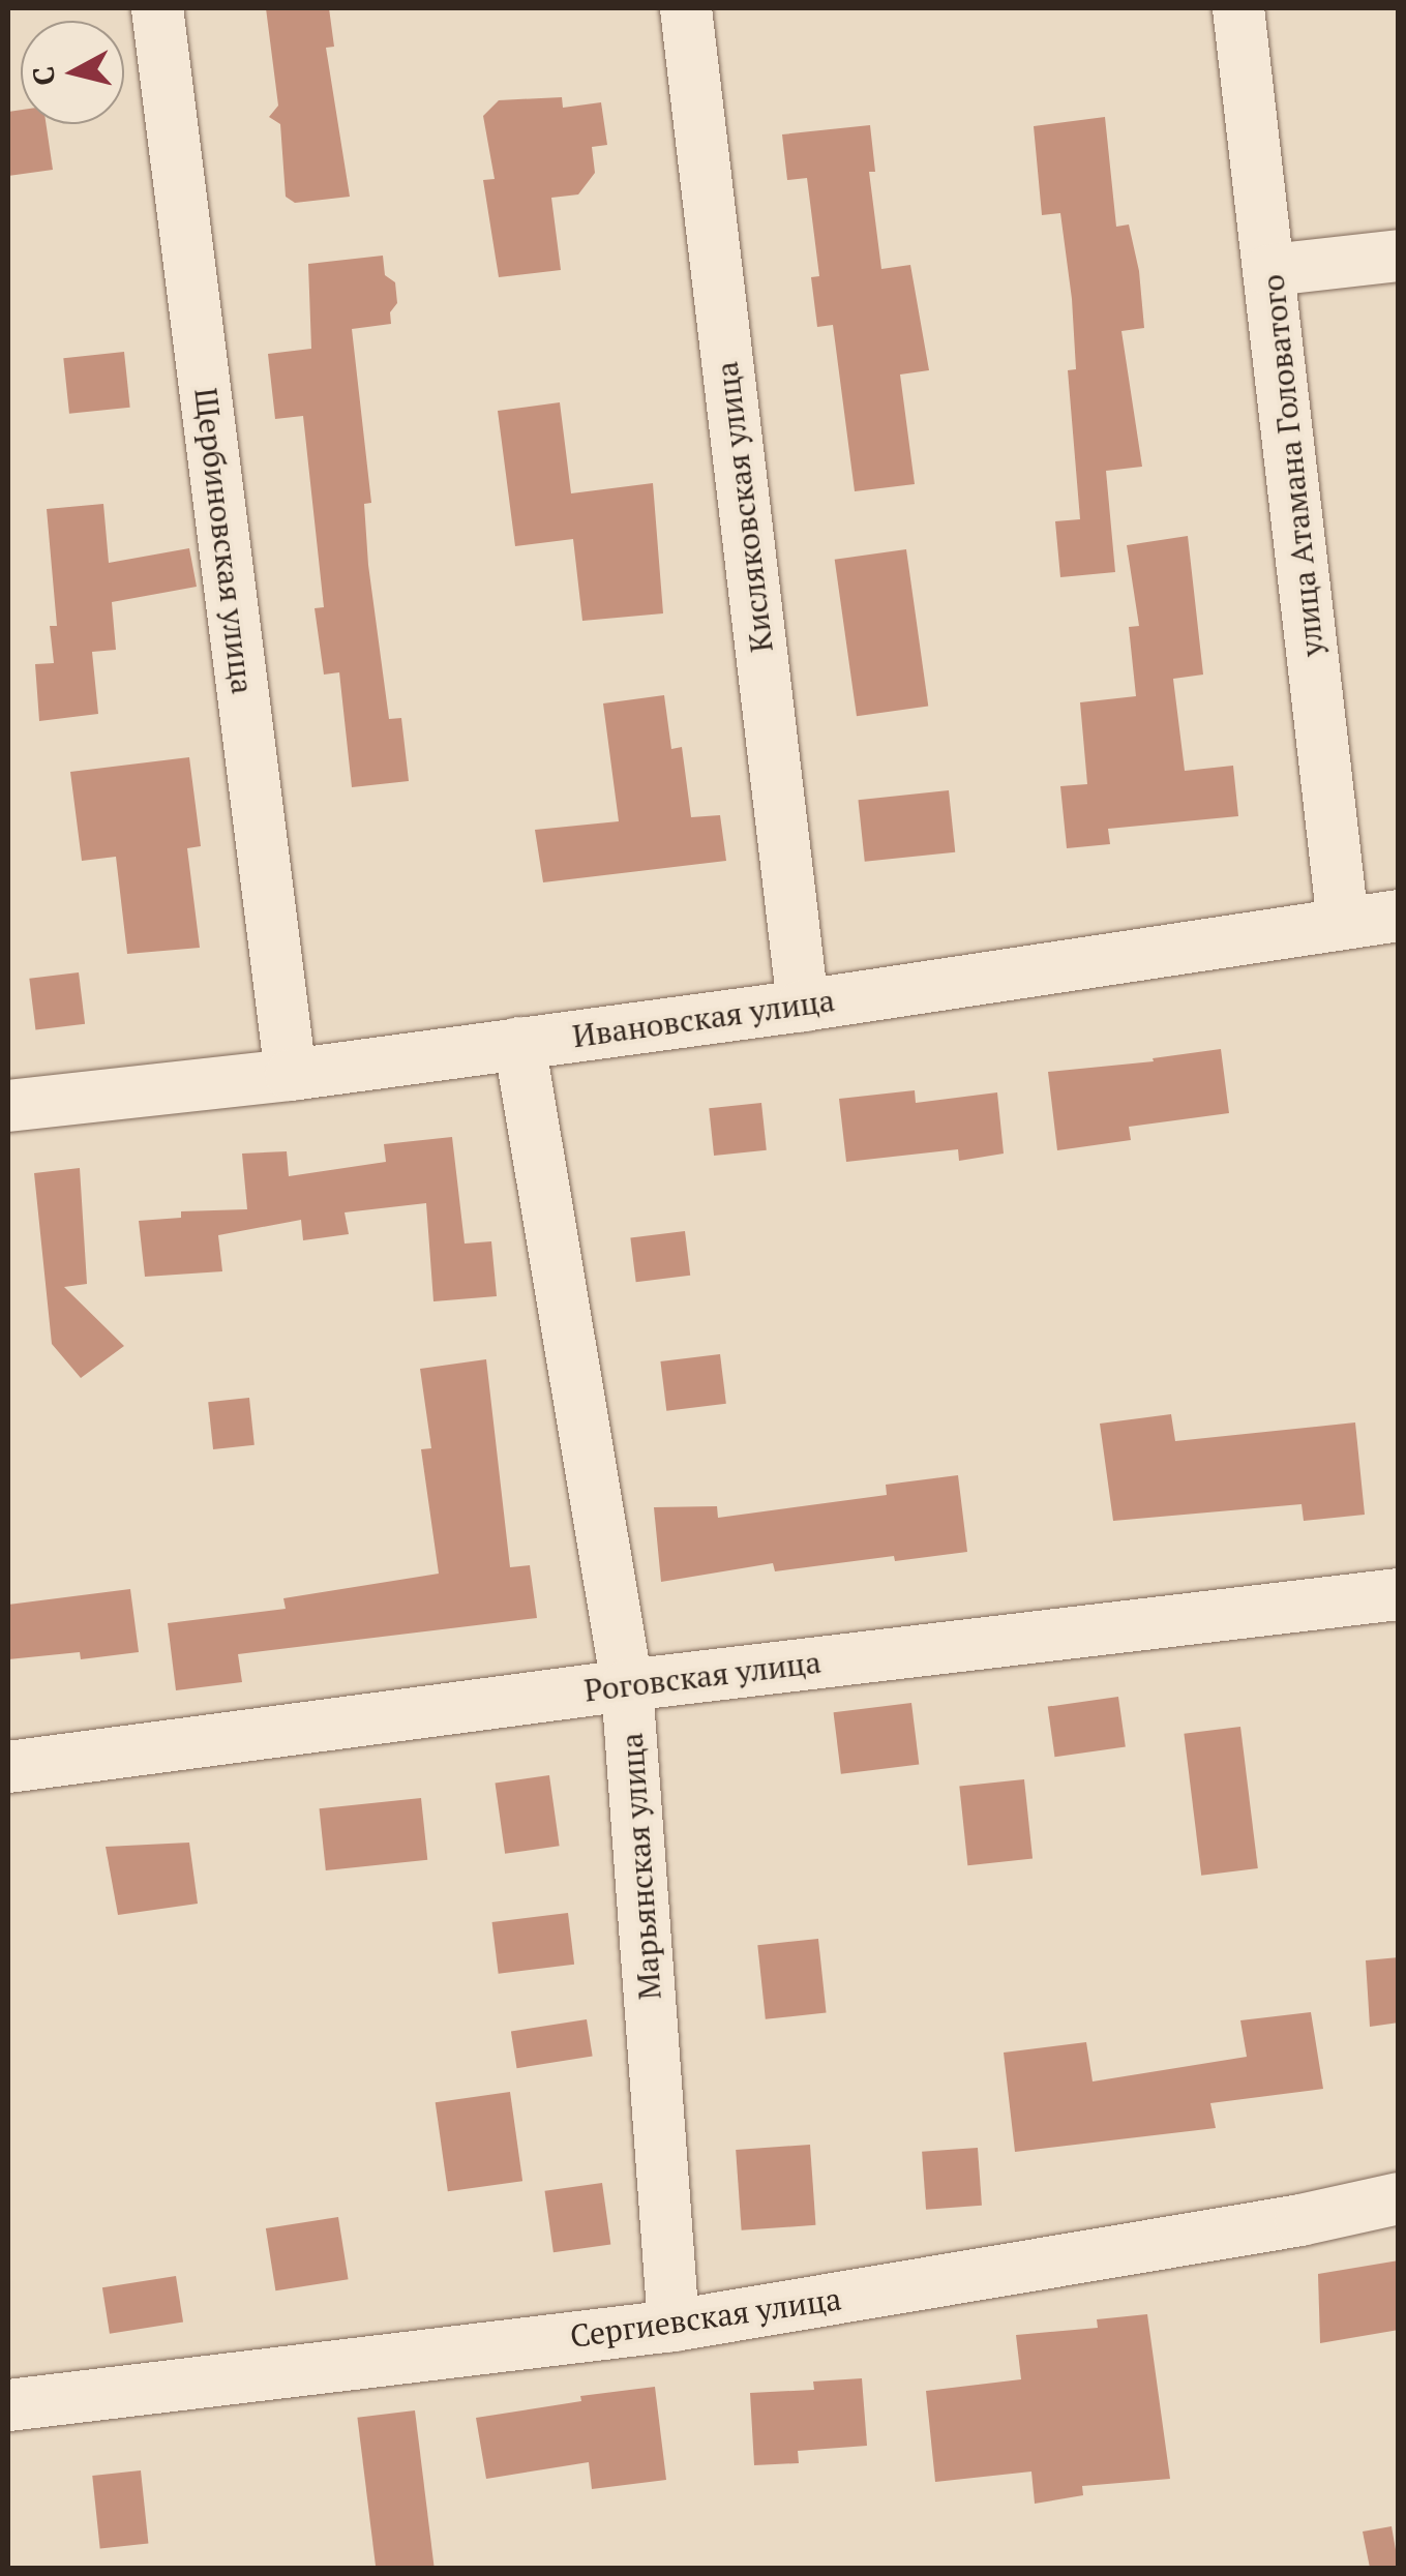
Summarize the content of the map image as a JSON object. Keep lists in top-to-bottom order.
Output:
{
  "streets": {
    "street": [
      "улица Атамана Головатого",
      "Кисляковская улица",
      "Щербиновская улица",
      "Ивановская улица",
      "Роговская улица",
      "Марьянская улица",
      "Сергиевская улица"
    ]
  },
  "crossings": [
    ["улица Атамана Головатого", "Ивановская улица"],
    ["Кисляковская улица", "Ивановская улица"],
    ["Щербиновская улица", "Ивановская улица"],
    ["Ивановская улица", "Марьянская улица"],
    ["Роговская улица", "Марьянская улица"],
    ["Марьянская улица", "Сергиевская улица"]
  ],
  "north": "left"
}
